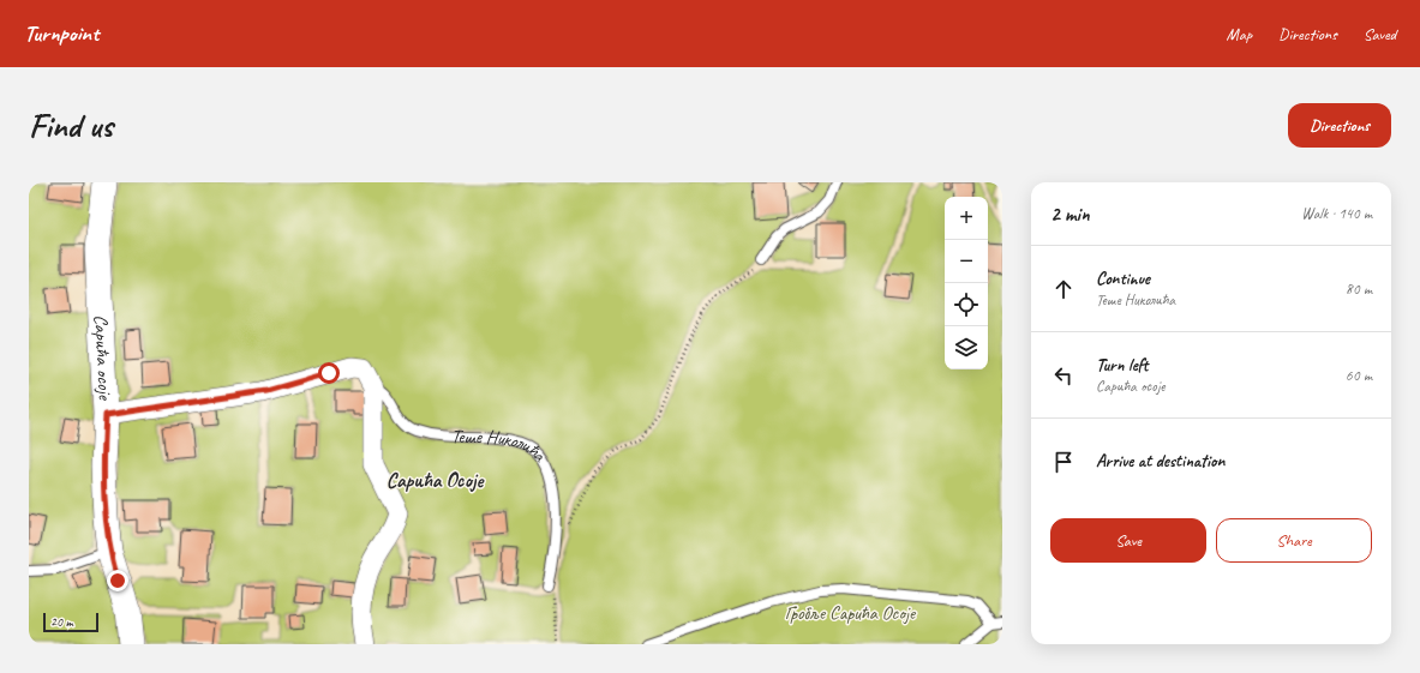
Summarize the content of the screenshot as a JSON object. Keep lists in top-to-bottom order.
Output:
{
  "streets": {
    "street": ["Сарића осоје", "Теше Николића"]
  },
  "crossings": [
    ["Сарића осоје", "Теше Николића"]
  ],
  "districts": ["Сарића Осоје"],
  "parks": ["Гробље Сарића Осоје"],
  "scale_bar": "20 m",
  "page": {
    "header": "Turnpoint",
    "nav": ["Map", "Directions", "Saved"],
    "buttons": [
      "Directions",
      ["Save", "Share"]
    ],
    "title": "Find us",
    "heading": ["2 min", "Walk · 140 m"],
    "map_buttons": ["+", "−"],
    "list": [
      ["Continue", "Теше Николића", "80 m"],
      ["Turn left", "Сарића осоје", "60 m"],
      "Arrive at destination"
    ],
    "scale": "20 m"
  }
}
